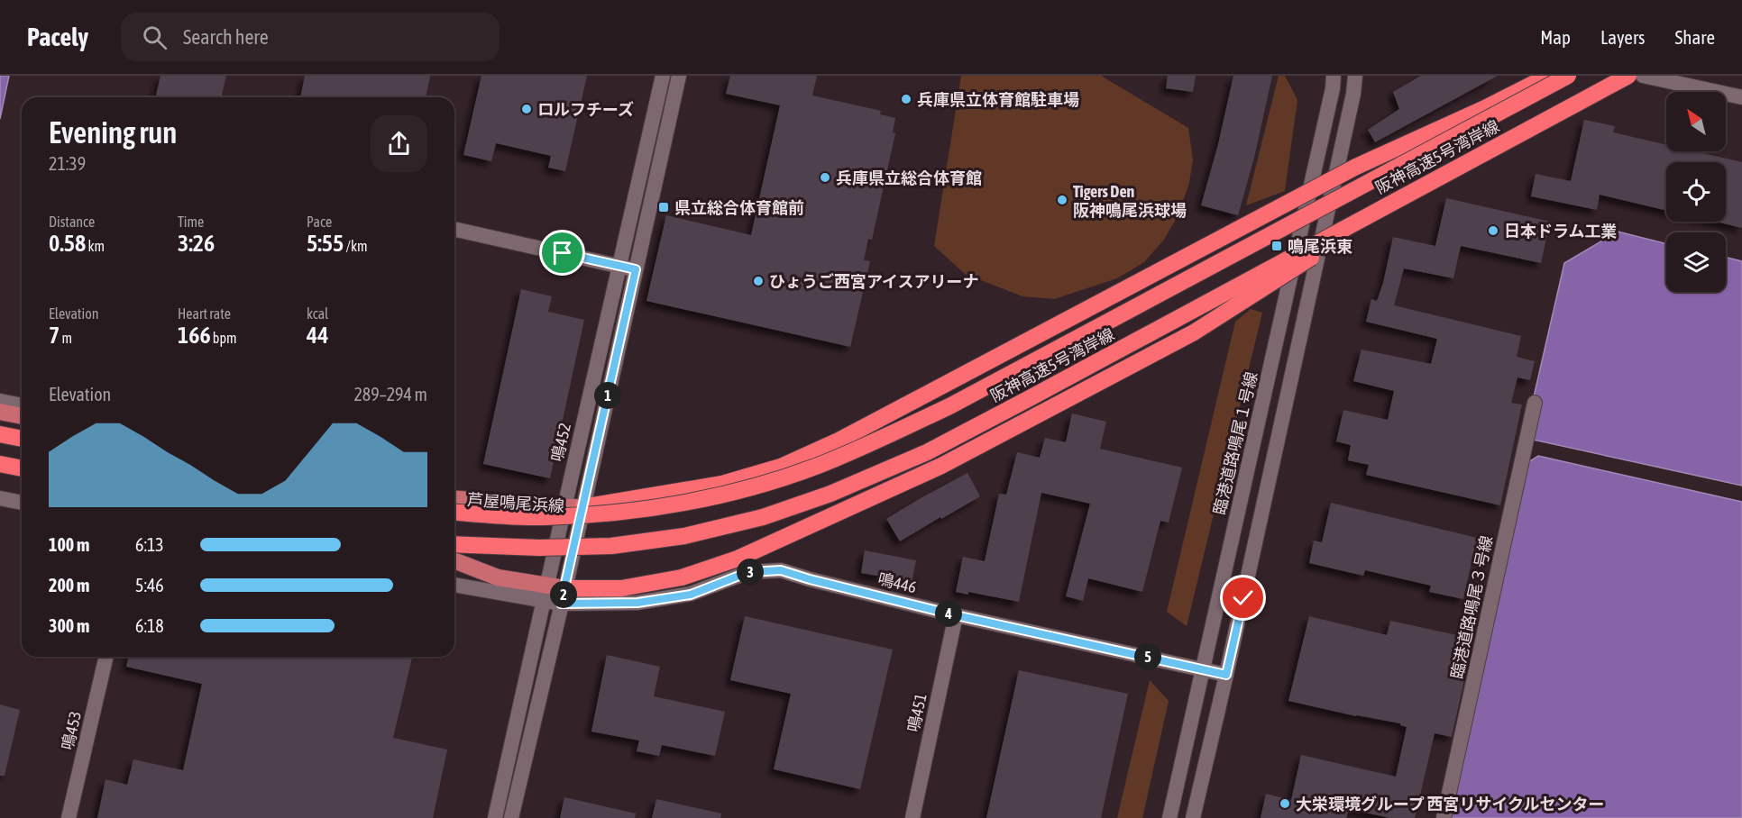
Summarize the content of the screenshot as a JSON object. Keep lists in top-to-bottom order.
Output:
{
  "streets": {
    "highway": ["阪神高速5号湾岸線"],
    "main road": ["芦屋鳴尾浜線"],
    "street": [
      "鳴452",
      "臨港道路鳴尾１号線",
      "鳴446",
      "臨港道路鳴尾３号線",
      "鳴451",
      "鳴453"
    ]
  },
  "crossings": [
    ["鳴452", "芦屋鳴尾浜線"],
    ["鳴452", "鳴446"],
    ["臨港道路鳴尾１号線", "鳴446"],
    ["鳴446", "鳴451"]
  ],
  "places": {
    "other": [
      "兵庫県立体育館駐車場",
      "ロルフチーズ",
      "兵庫県立総合体育館",
      "Tigers Den 阪神鳴尾浜球場",
      "日本ドラム工業",
      "ひょうご西宮アイスアリーナ",
      "大栄環境グループ 西宮リサイクルセンター"
    ],
    "transit": ["県立総合体育館前", "鳴尾浜東"]
  },
  "north": "top left",
  "page": {
    "header": "Pacely",
    "search": "Search here",
    "nav": ["Map", "Layers", "Share"],
    "heading": ["Evening run", "21:39"],
    "stats": [
      ["Distance", "0.58 km"],
      ["Time", "3:26"],
      ["Pace", "5:55 /km"],
      ["Elevation", "7 m"],
      ["Heart rate", "166 bpm"],
      ["kcal", "44"]
    ],
    "chart": ["Elevation", "289–294 m"],
    "pins": [
      "1",
      "3",
      "2",
      "4",
      "5"
    ],
    "list": [
      {
        "name": "100 m",
        "note": "6:13"
      },
      {
        "name": "200 m",
        "note": "5:46"
      },
      {
        "name": "300 m",
        "note": "6:18"
      }
    ]
  }
}
